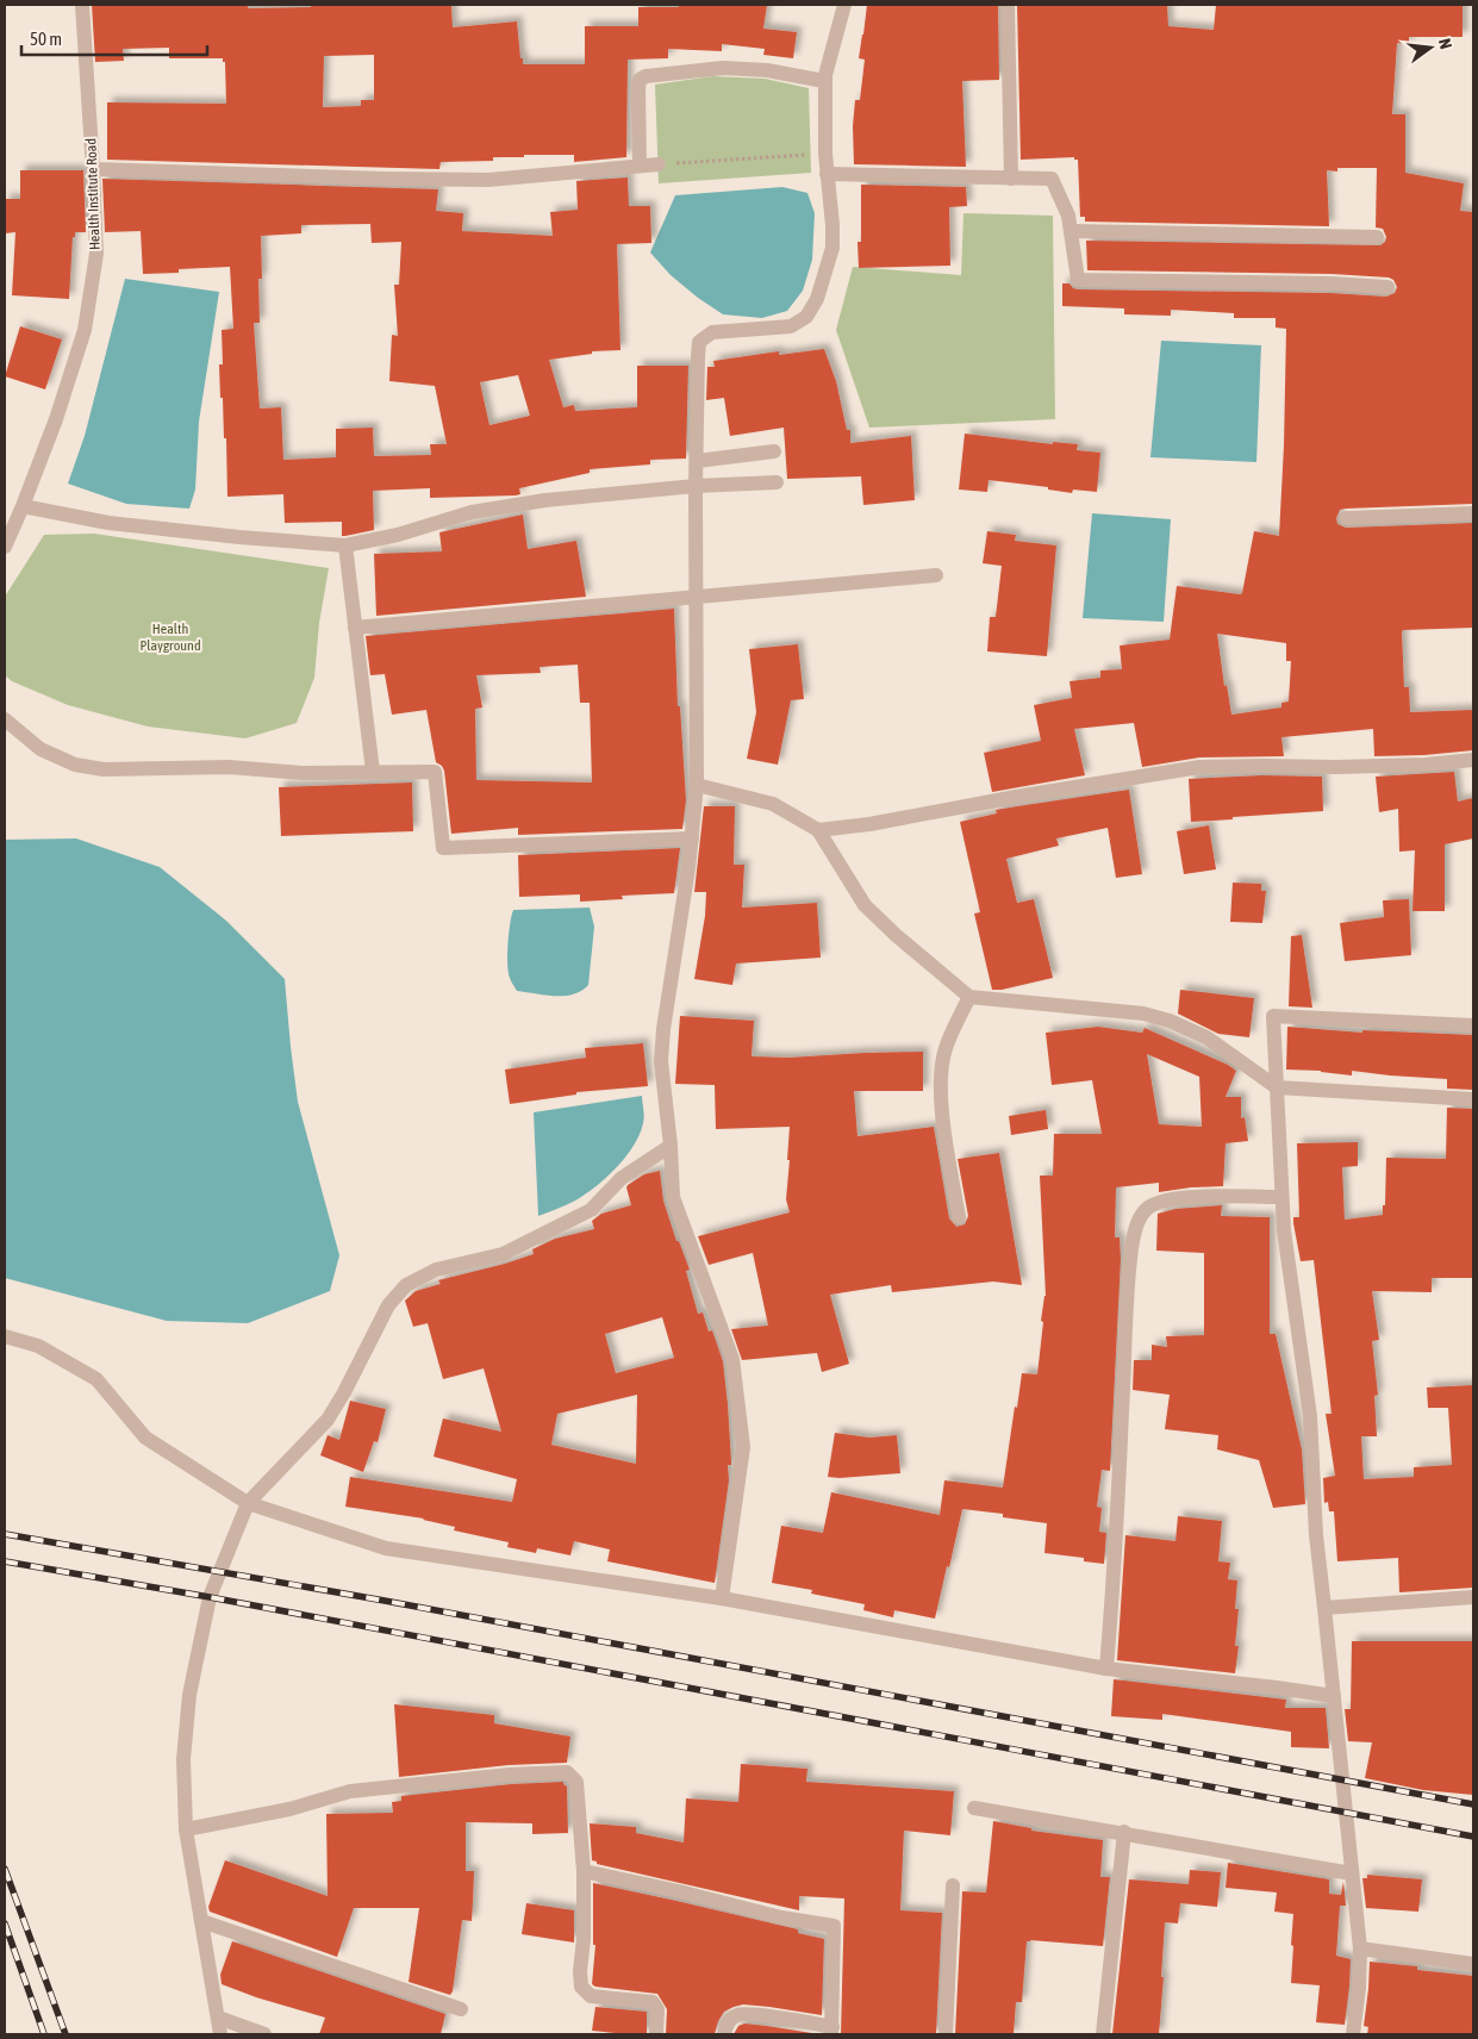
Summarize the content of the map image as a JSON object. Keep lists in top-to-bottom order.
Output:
{
  "streets": {
    "street": ["Health Institute Road"]
  },
  "parks": ["Health Playground"],
  "scale_bar": "50 m",
  "north": "right"
}
